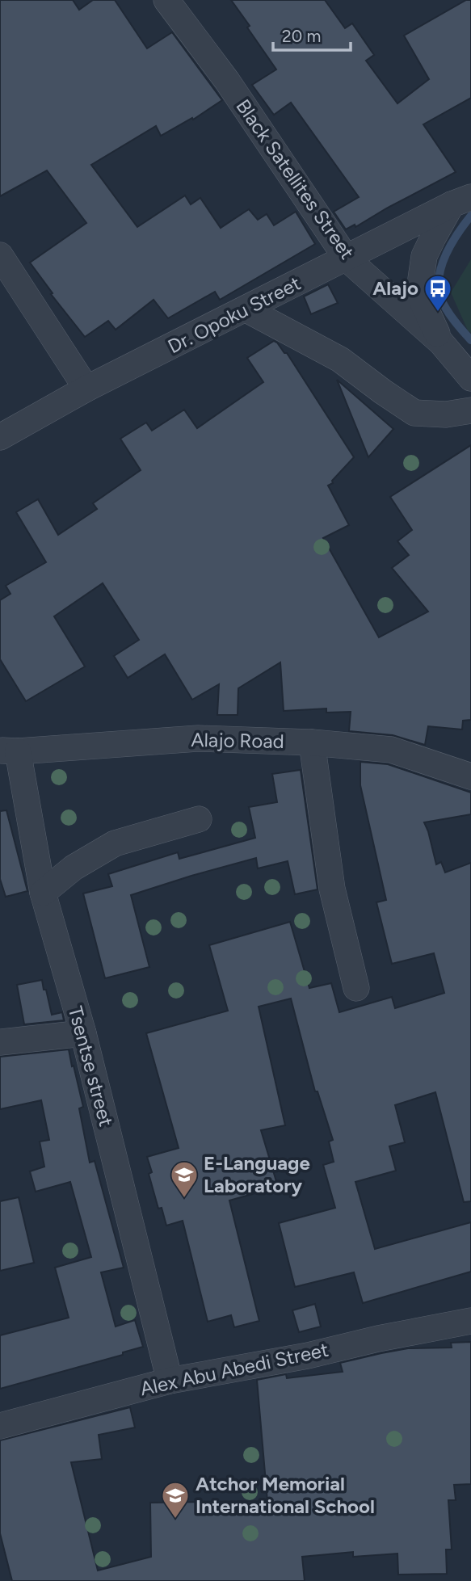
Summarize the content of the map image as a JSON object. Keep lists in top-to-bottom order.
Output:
{
  "streets": {
    "street": [
      "Black Satellites Street",
      "Dr. Opoku Street",
      "Alajo Road",
      "Tsentse street",
      "Alex Abu Abedi Street"
    ]
  },
  "crossings": [
    ["Black Satellites Street", "Dr. Opoku Street"],
    ["Alajo Road", "Tsentse street"],
    ["Tsentse street", "Alex Abu Abedi Street"]
  ],
  "places": {
    "bus stop": ["Alajo"],
    "school or university": ["E-Language Laboratory", "Atchor Memorial International School"]
  },
  "scale_bar": "20 m"
}
